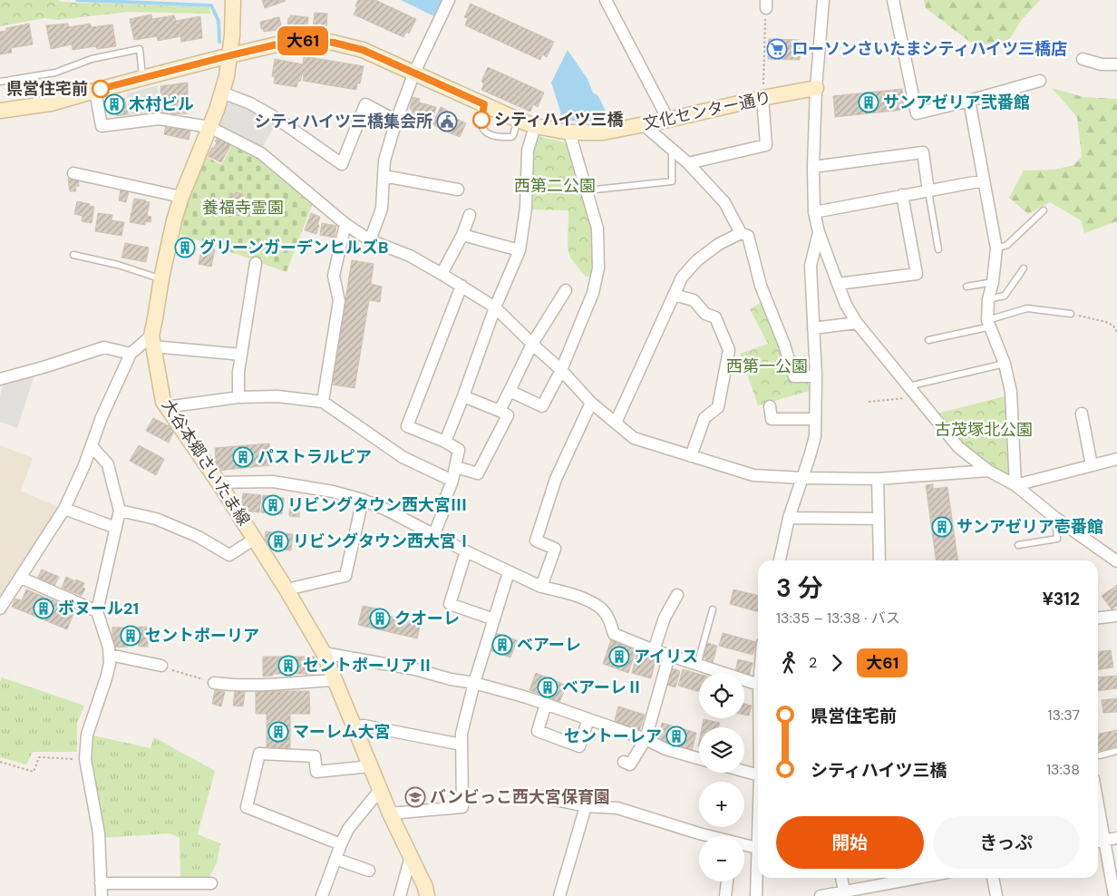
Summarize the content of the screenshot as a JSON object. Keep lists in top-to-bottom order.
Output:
{
  "streets": {
    "main road": ["文化センター通り", "大谷本郷さいたま線"]
  },
  "crossings": [
    ["文化センター通り", "大谷本郷さいたま線"]
  ],
  "parks": [
    "西第二公園",
    "養福寺霊園",
    "西第一公園",
    "古茂塚北公園"
  ],
  "places": {
    "supermarket": ["ローソンさいたまシティハイツ三橋店"],
    "other": ["県営住宅前", "シティハイツ三橋"],
    "building": [
      "サンアゼリア弐番館",
      "木村ビル",
      "グリーンガーデンヒルズB",
      "パストラルピア",
      "リビングタウン西大宮Ⅲ",
      "サンアゼリア壱番館",
      "リビングタウン西大宮Ⅰ",
      "ボヌール21",
      "クオーレ",
      "セントポーリア",
      "ベアーレ",
      "アイリス",
      "セントポーリアⅡ",
      "ベアーレⅡ",
      "マーレム大宮",
      "セントーレア"
    ],
    "public building": ["シティハイツ三橋集会所"],
    "school or university": ["バンビっこ西大宮保育園"]
  },
  "lines": ["bus line 大61"],
  "page": {
    "on_map": "大61",
    "heading": ["3 分", "13:35 – 13:38 · バス", "¥312"],
    "legs": ["2", "大61"],
    "map_buttons": ["+", "−"],
    "list": [
      {
        "name": "県営住宅前",
        "value": "13:37"
      },
      {
        "name": "シティハイツ三橋",
        "value": "13:38"
      }
    ],
    "buttons": ["開始", "きっぷ"]
  }
}
